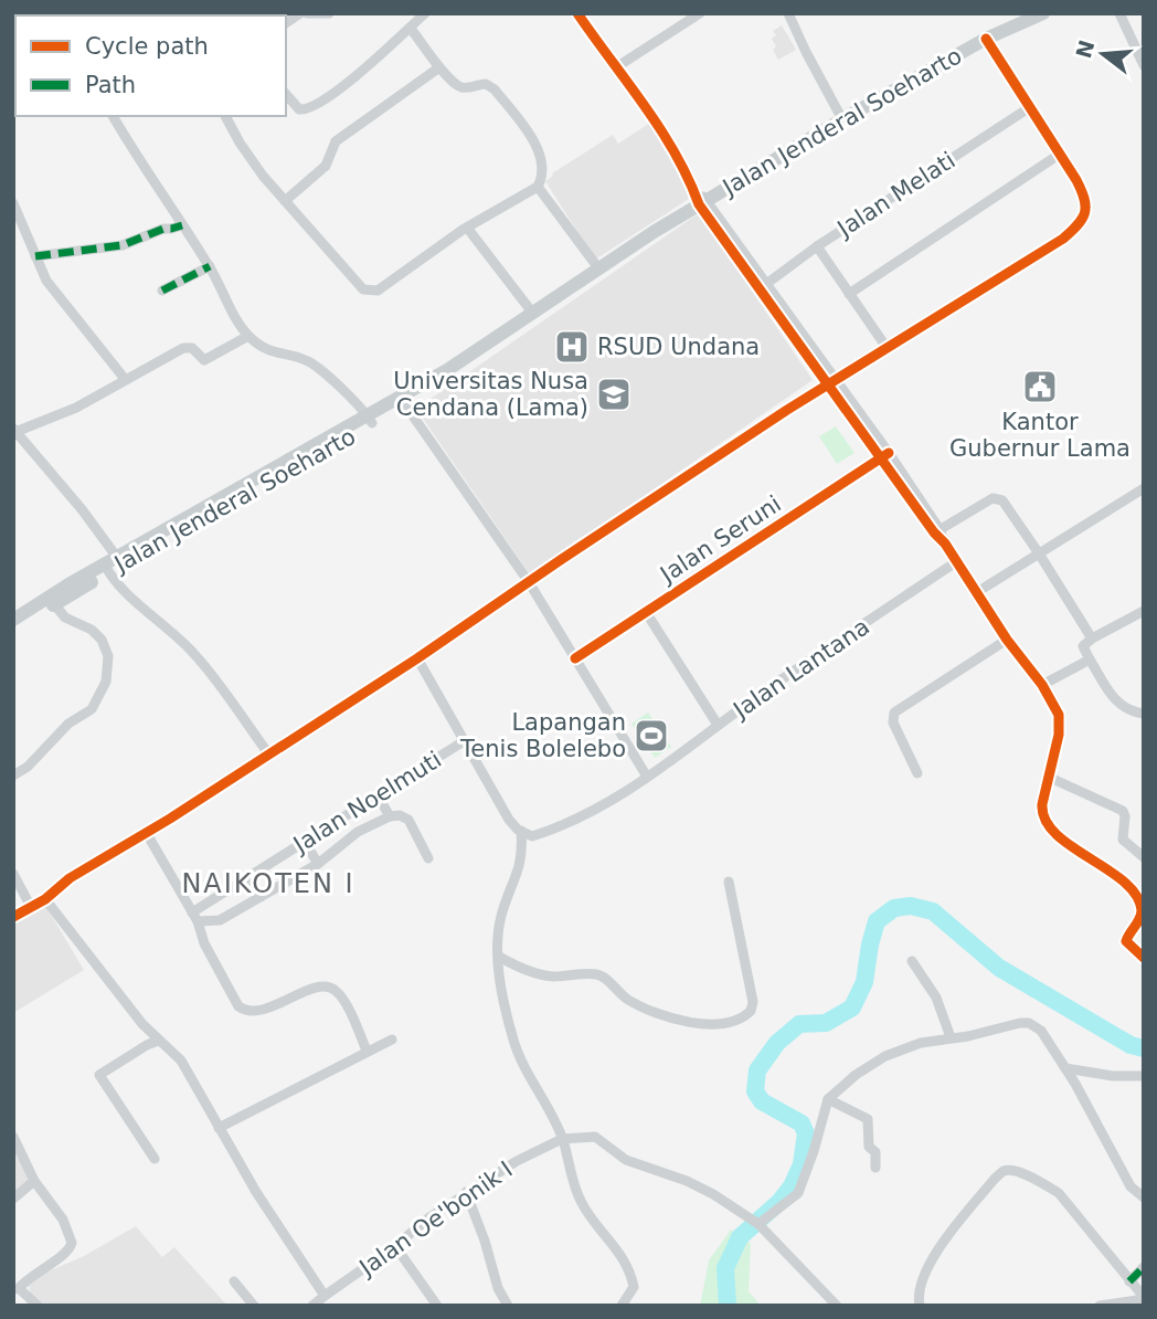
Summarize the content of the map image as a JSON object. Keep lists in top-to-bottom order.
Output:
{
  "streets": {
    "main road": ["Jalan Jenderal Soeharto"],
    "street": [
      "Jalan Melati",
      "Jalan Seruni",
      "Jalan Lantana",
      "Jalan Noelmuti",
      "Jalan Oe'bonik I"
    ]
  },
  "districts": ["NAIKOTEN I"],
  "places": {
    "hospital": ["RSUD Undana"],
    "public building": ["Kantor Gubernur Lama"],
    "school or university": ["Universitas Nusa Cendana (Lama)"],
    "sports": ["Lapangan Tenis Bolelebo"]
  },
  "legend": ["Cycle path", "Path"],
  "north": "left"
}
